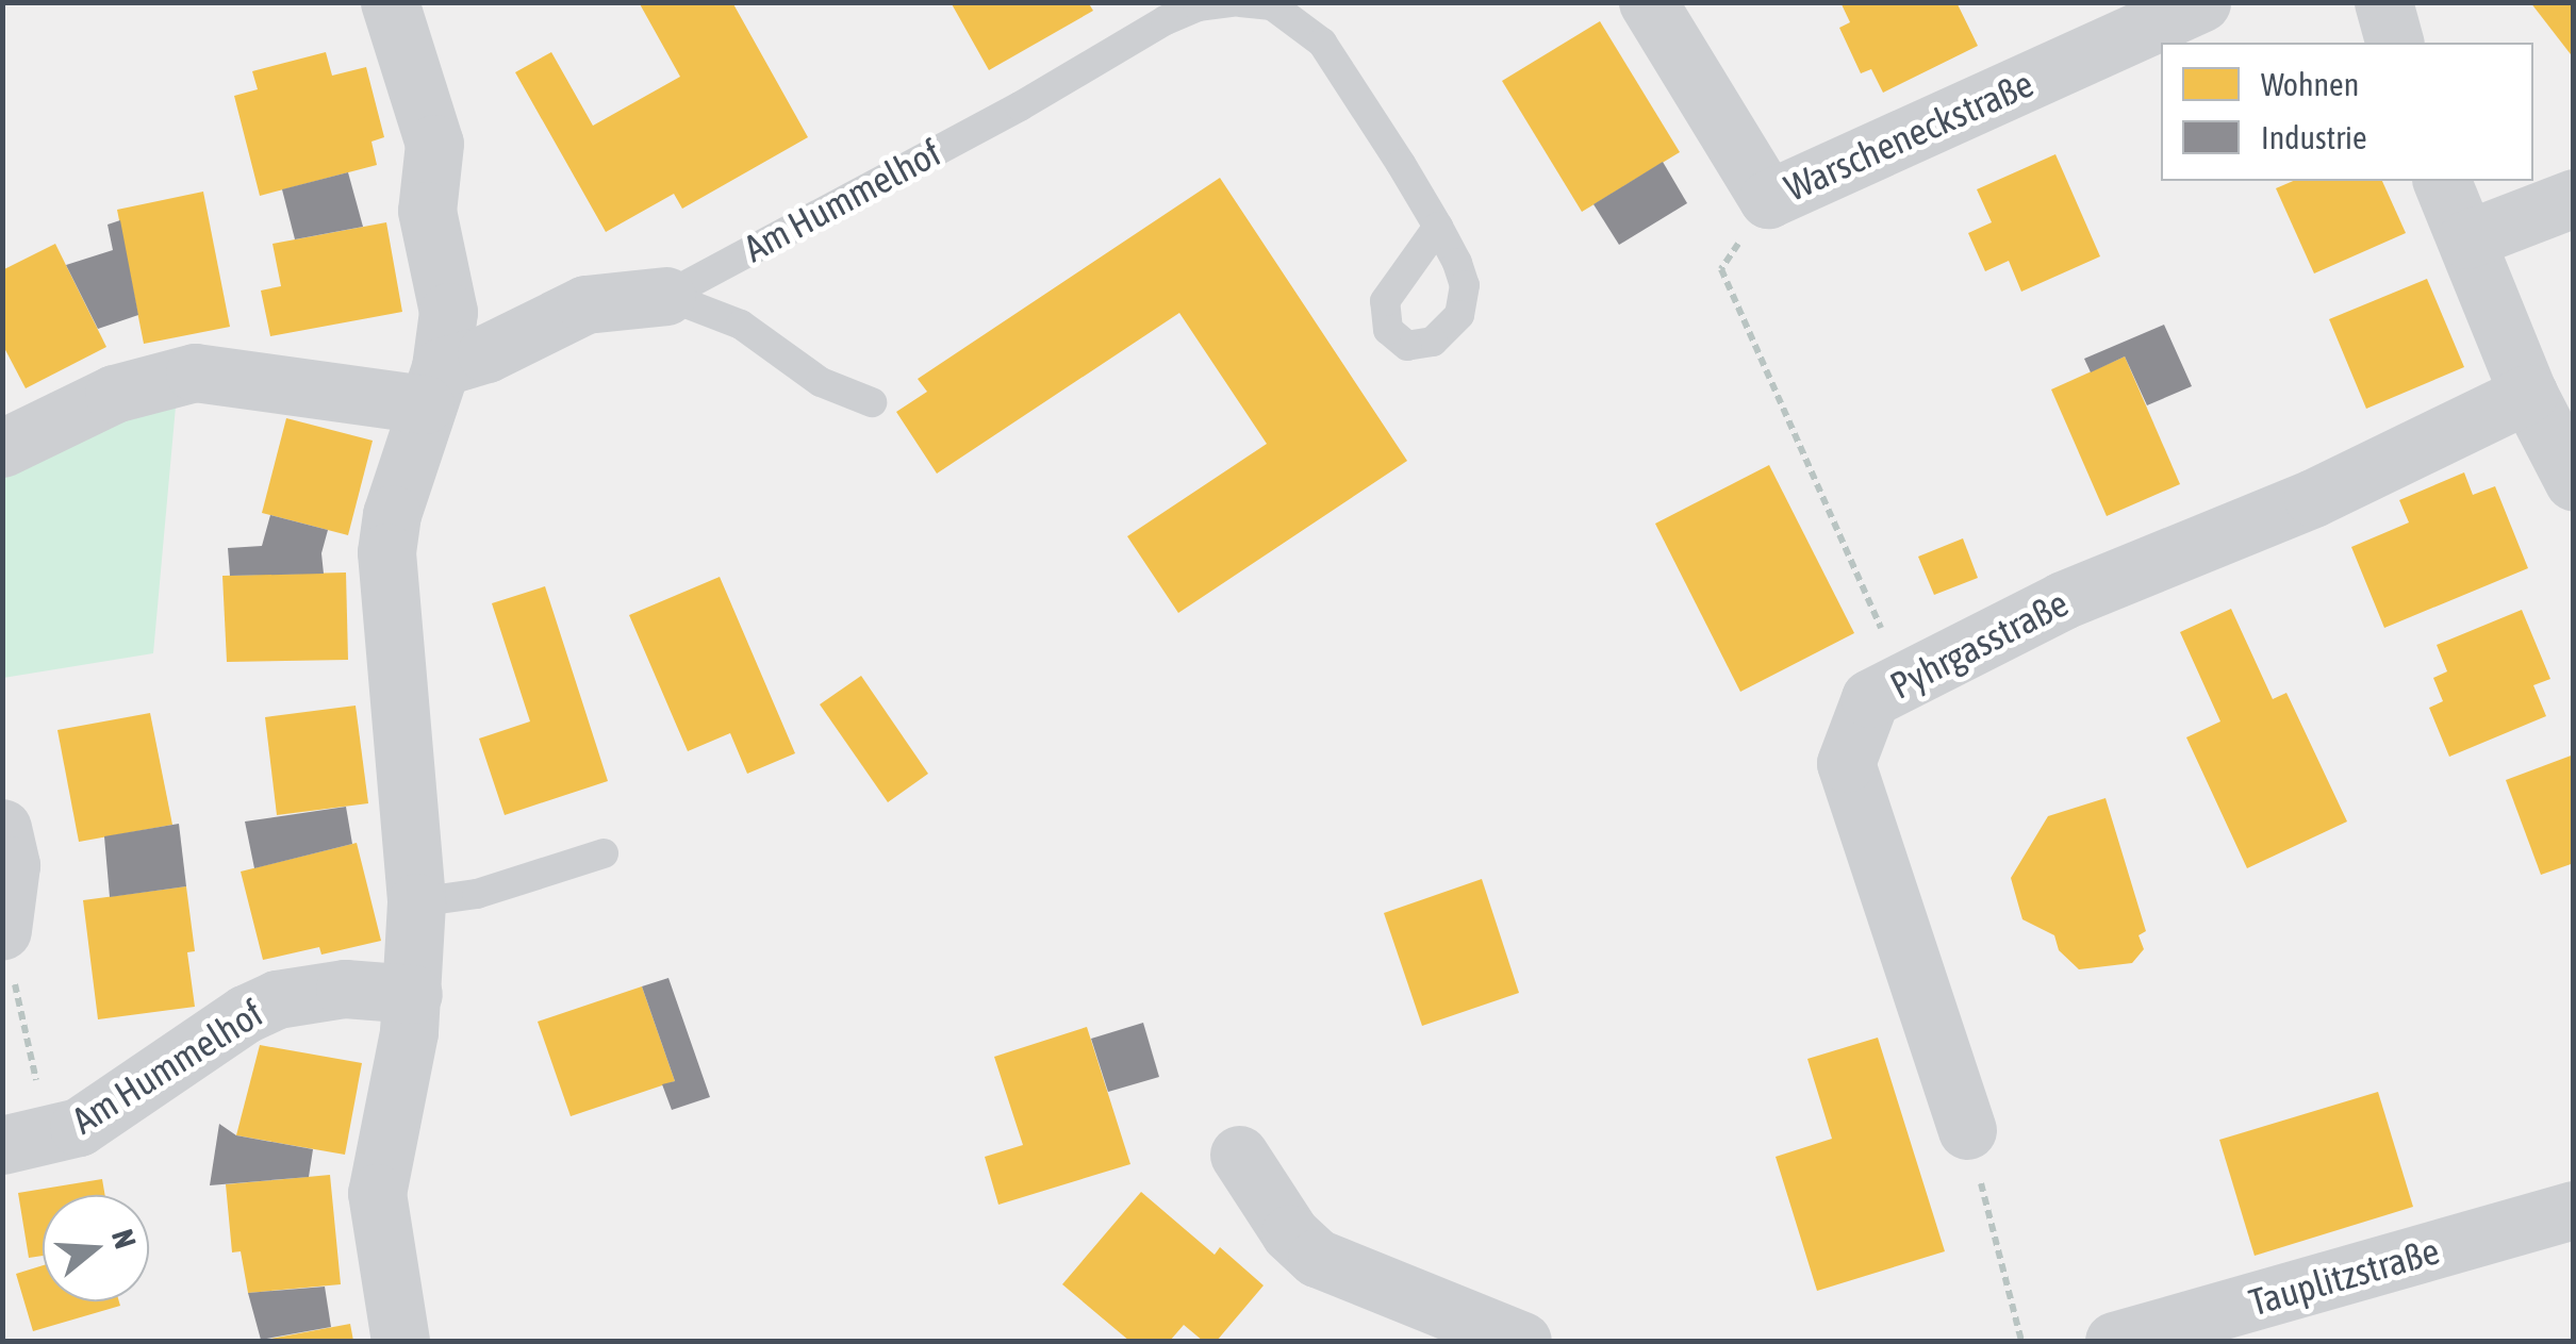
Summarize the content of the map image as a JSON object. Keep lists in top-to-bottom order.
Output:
{
  "streets": {
    "street": [
      "Warscheneckstraße",
      "Am Hummelhof",
      "Pyhrgasstraße",
      "Tauplitzstraße"
    ]
  },
  "legend": ["Wohnen", "Industrie"],
  "north": "right"
}
